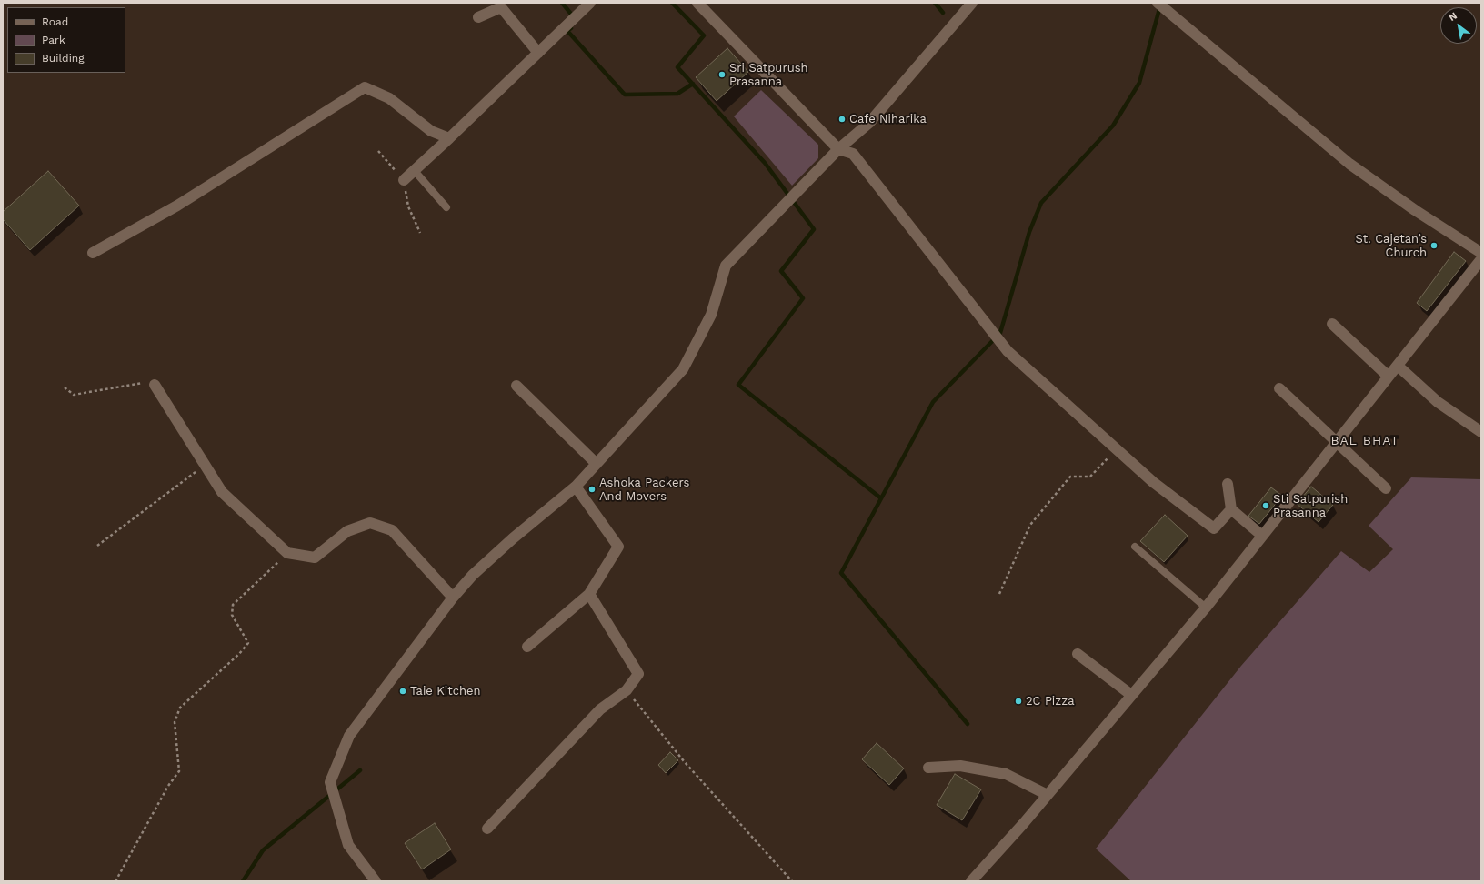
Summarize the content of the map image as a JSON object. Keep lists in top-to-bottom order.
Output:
{
  "districts": ["BAL BHAT"],
  "places": [
    "Sri Satpurush Prasanna",
    "Cafe Niharika",
    "St. Cajetan’s Church",
    "Ashoka Packers And Movers",
    "Sti Satpurish Prasanna",
    "Taie Kitchen",
    "2C Pizza"
  ],
  "legend": ["Road", "Park", "Building"],
  "north": "top left"
}
